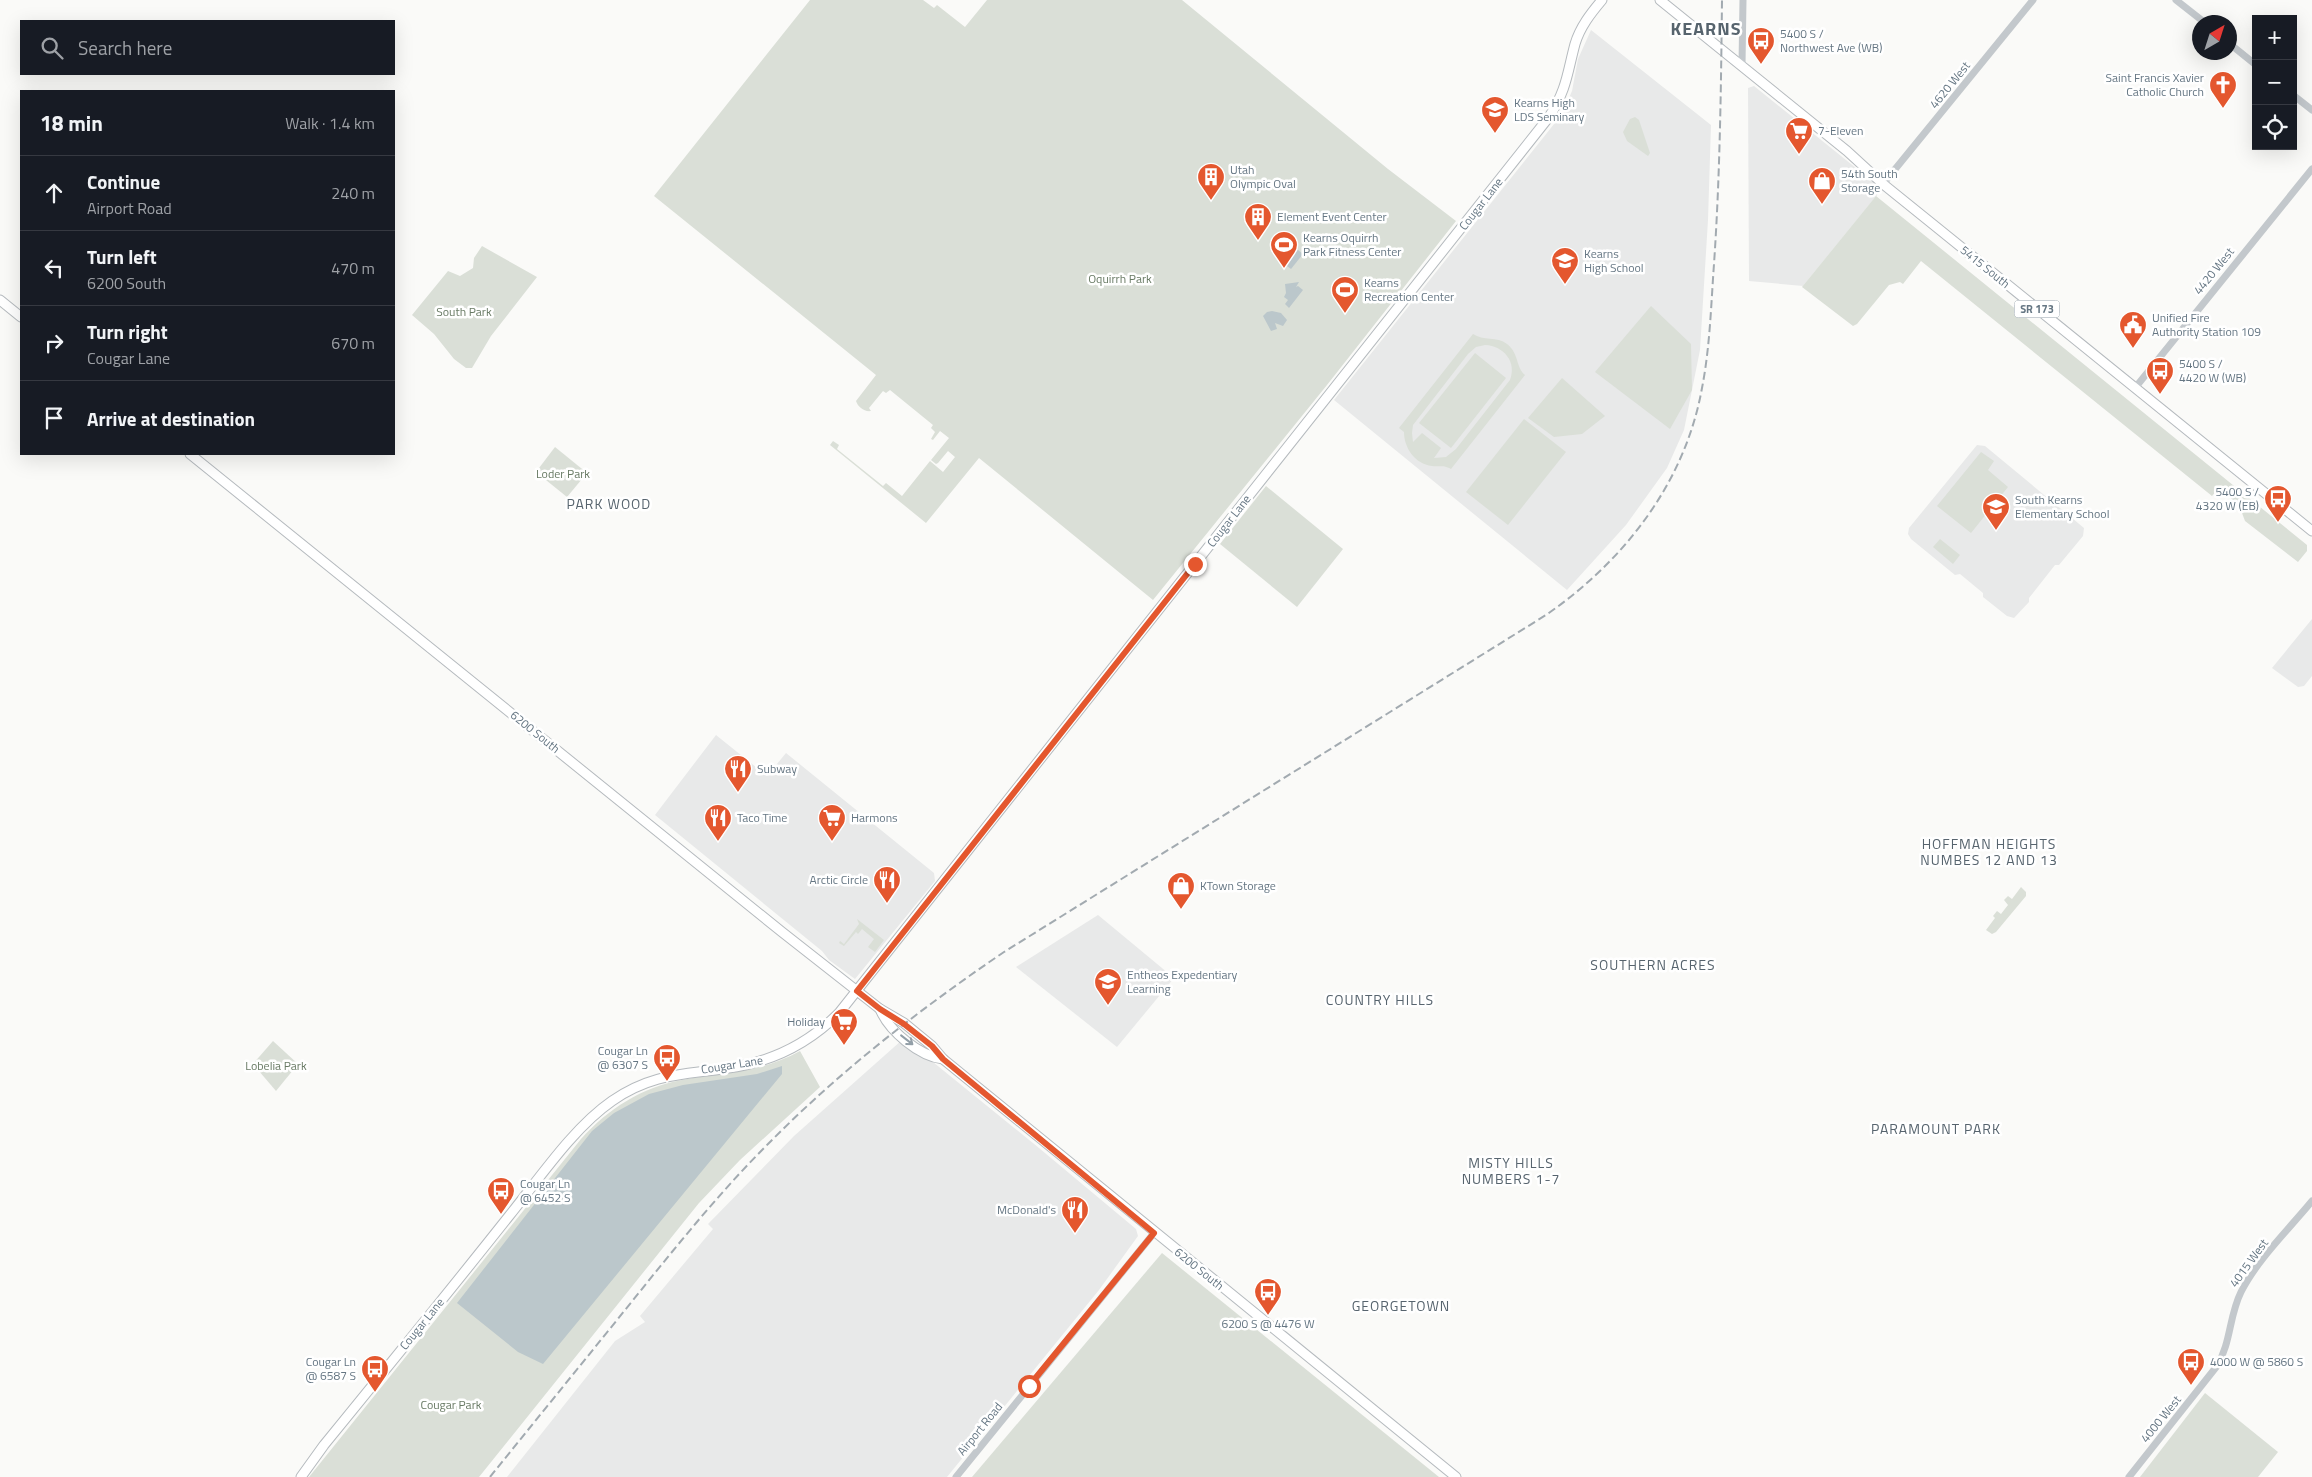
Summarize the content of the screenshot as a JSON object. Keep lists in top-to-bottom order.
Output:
{
  "streets": {
    "main road": [
      "Cougar Lane",
      "5415 South",
      "SR 173",
      "6200 South"
    ],
    "street": [
      "4620 West",
      "4420 West",
      "4015 West",
      "4000 West",
      "Airport Road"
    ]
  },
  "crossings": [
    ["4620 West", "5415 South"],
    ["Cougar Lane", "6200 South"],
    ["5415 South", "4420 West"],
    ["6200 South", "Airport Road"],
    ["4015 West", "4000 West"]
  ],
  "districts": [
    "KEARNS",
    "PARK WOOD",
    "HOFFMAN HEIGHTS NUMBES 12 AND 13",
    "SOUTHERN ACRES",
    "COUNTRY HILLS",
    "PARAMOUNT PARK",
    "MISTY HILLS NUMBERS 1-7",
    "GEORGETOWN"
  ],
  "parks": [
    "Oquirrh Park",
    "South Park",
    "Loder Park",
    "Lobelia Park",
    "Cougar Park"
  ],
  "places": {
    "bus stop": [
      "5400 S / Northwest Ave (WB)",
      "5400 S / 4420 W (WB)",
      "5400 S / 4320 W (EB)",
      "Cougar Ln @ 6307 S",
      "Cougar Ln @ 6452 S",
      "6200 S @ 4476 W",
      "4000 W @ 5860 S",
      "Cougar Ln @ 6587 S"
    ],
    "church": ["Saint Francis Xavier Catholic Church"],
    "school or university": [
      "Kearns High LDS Seminary",
      "Kearns High School",
      "South Kearns Elementary School",
      "Entheos Expedentiary Learning"
    ],
    "supermarket": ["7-Eleven", "Harmons", "Holiday"],
    "building": ["Utah Olympic Oval", "Element Event Center"],
    "shop": ["54th South Storage", "KTown Storage"],
    "sports": ["Kearns Oquirrh Park Fitness Center", "Kearns Recreation Center"],
    "public building": ["Unified Fire Authority Station 109"],
    "restaurant": [
      "Subway",
      "Taco Time",
      "Arctic Circle",
      "McDonald's"
    ]
  },
  "north": "top right",
  "page": {
    "map_buttons": ["+", "−"],
    "search": "Search here",
    "heading": ["18 min", "Walk · 1.4 km"],
    "list": [
      ["Continue", "Airport Road", "240 m"],
      ["Turn left", "6200 South", "470 m"],
      ["Turn right", "Cougar Lane", "670 m"],
      "Arrive at destination"
    ]
  }
}
